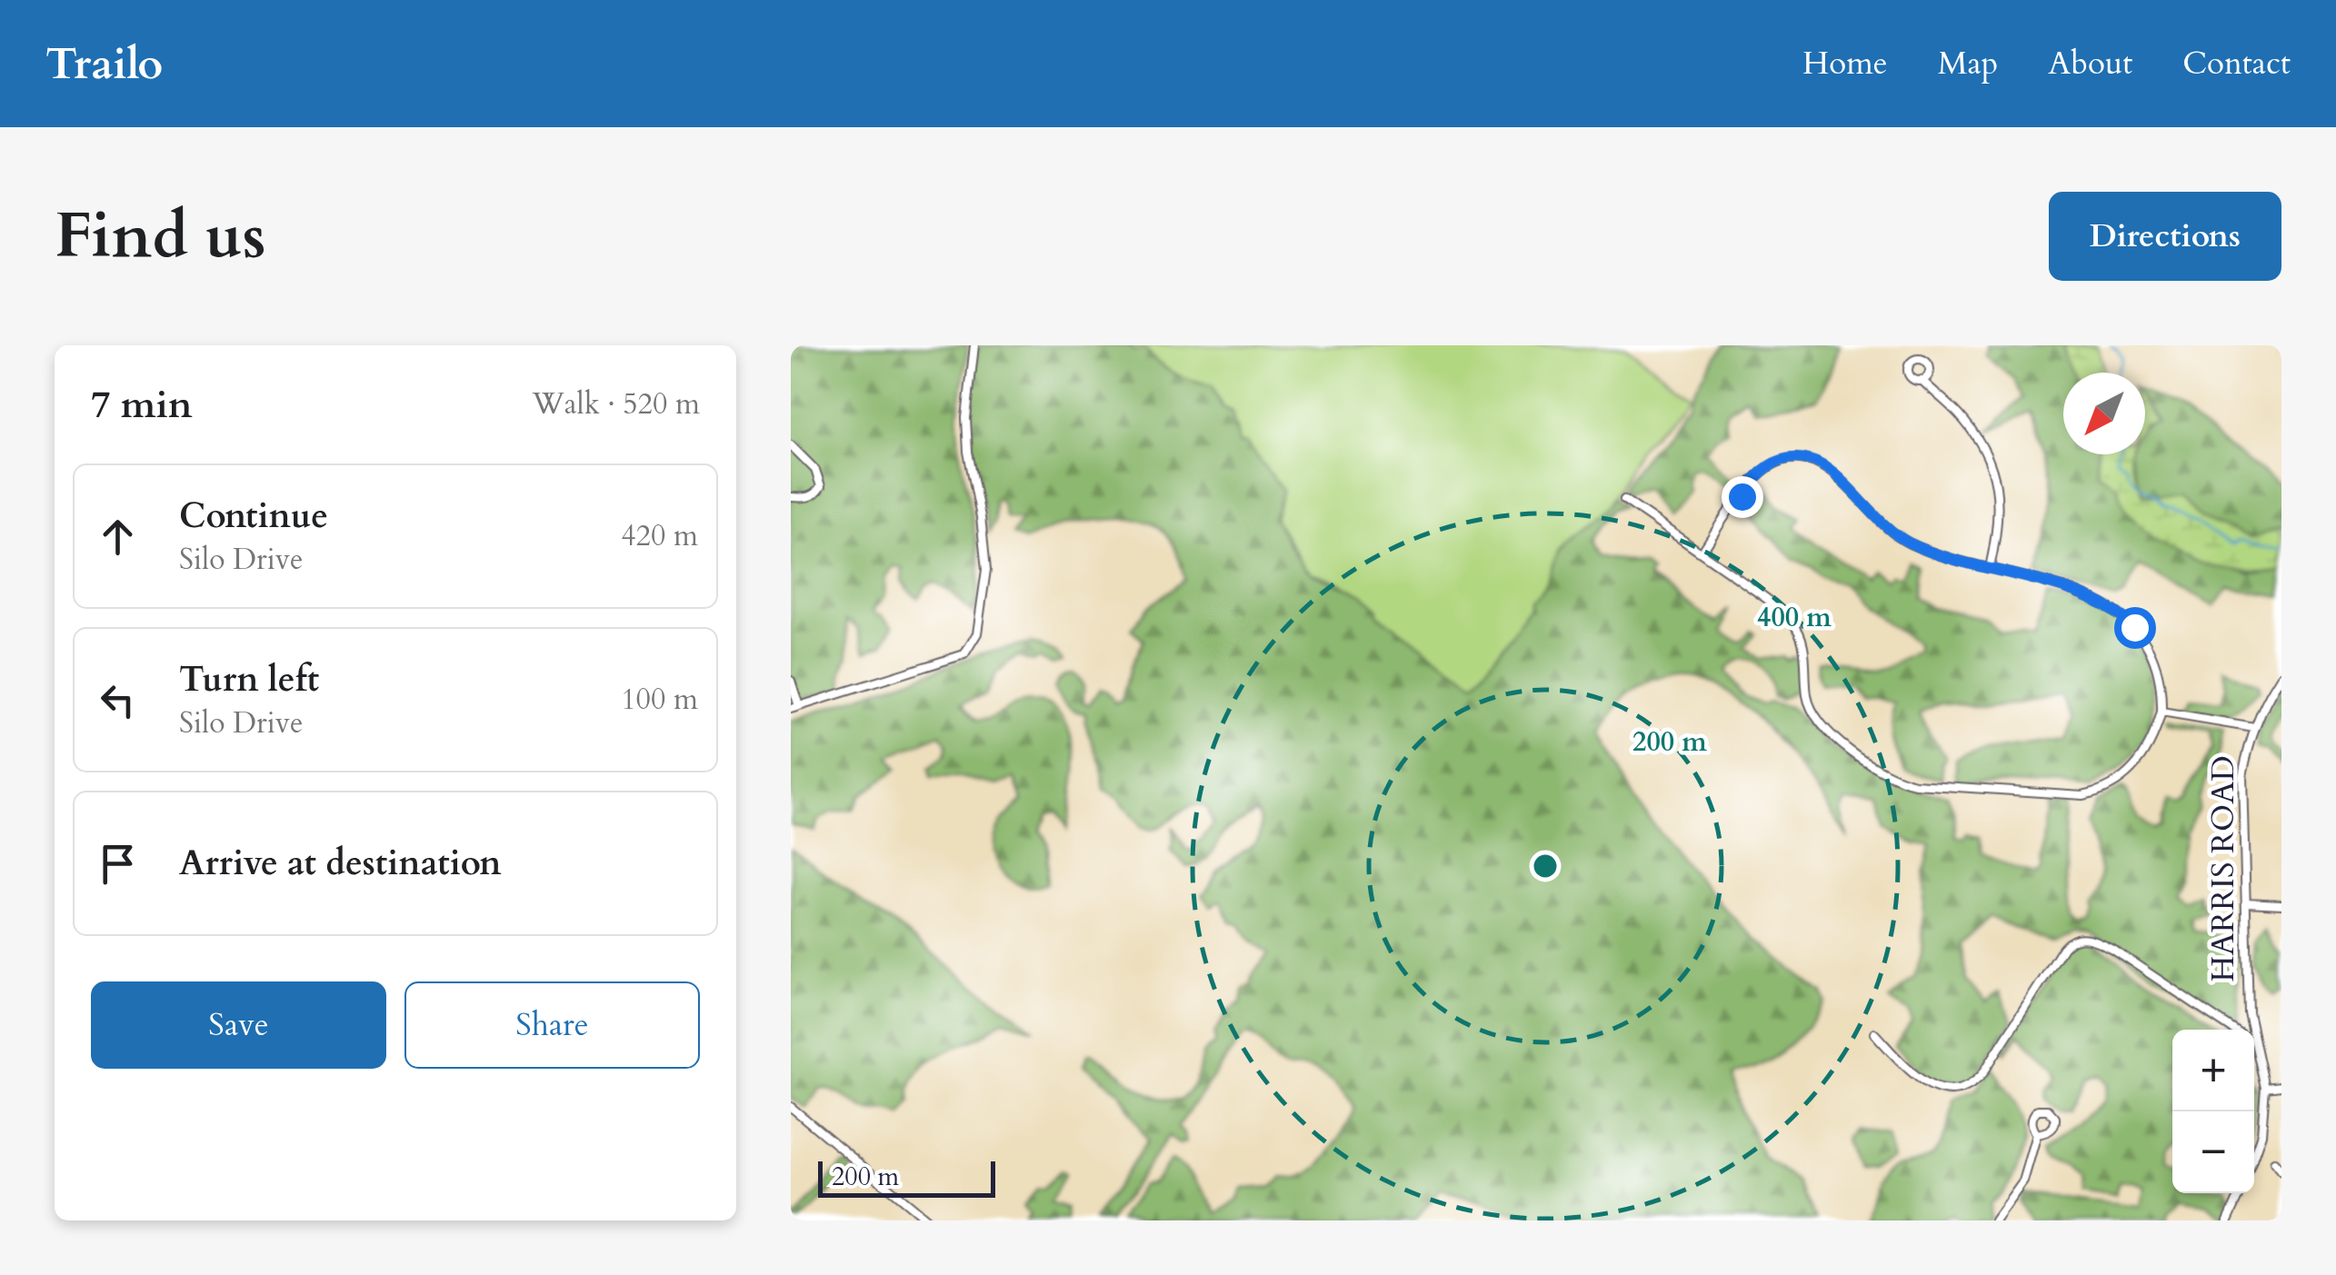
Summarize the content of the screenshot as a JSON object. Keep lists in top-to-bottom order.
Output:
{
  "streets": {
    "street": ["HARRIS ROAD"]
  },
  "scale_bar": "200 m",
  "north": "bottom left",
  "page": {
    "header": "Trailo",
    "nav": [
      "Home",
      "Map",
      "About",
      "Contact"
    ],
    "buttons": [
      "Directions",
      ["Save", "Share"]
    ],
    "title": "Find us",
    "heading": ["7 min", "Walk · 520 m"],
    "list": [
      ["Continue", "Silo Drive", "420 m"],
      ["Turn left", "Silo Drive", "100 m"],
      "Arrive at destination"
    ],
    "map_buttons": ["+", "−"],
    "scale": "200 m"
  },
  "rings": ["400 m", "200 m"]
}
